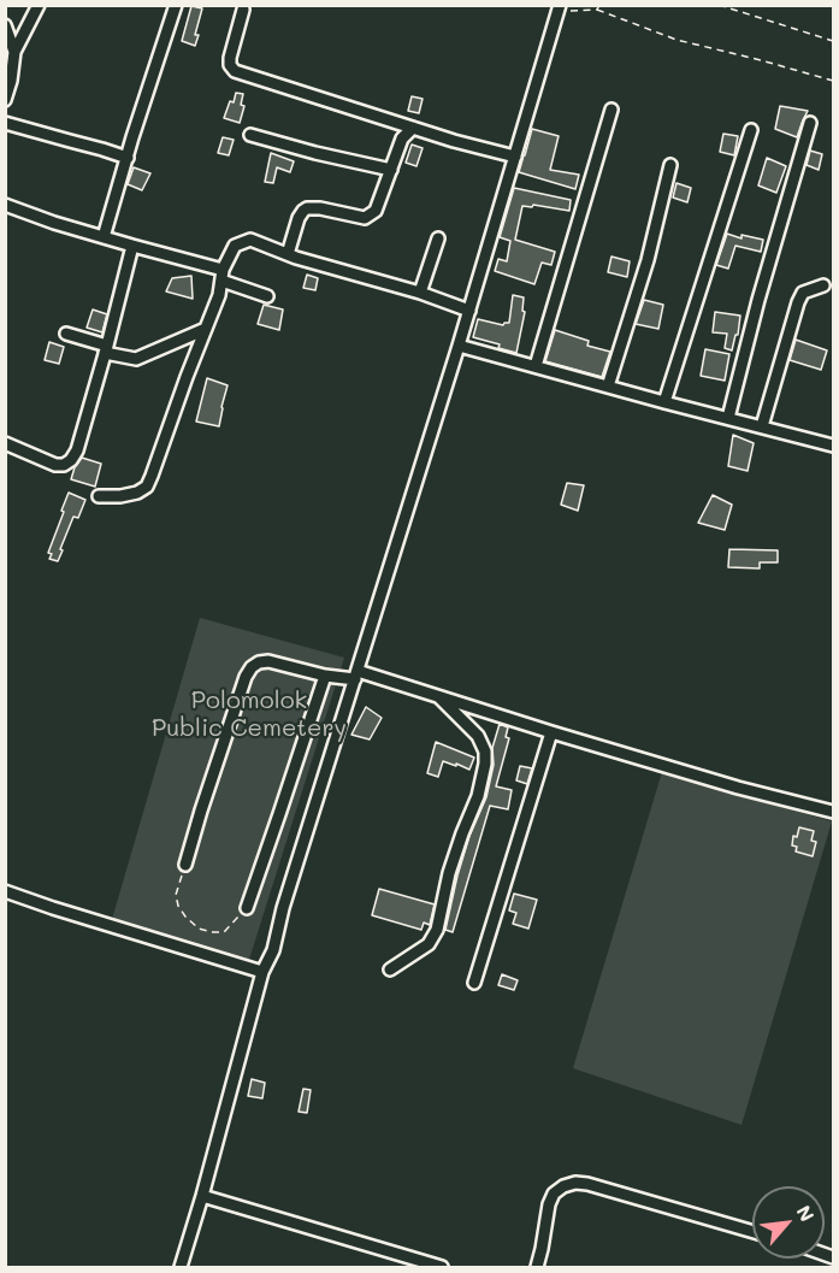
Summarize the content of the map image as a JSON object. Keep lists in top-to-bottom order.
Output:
{
  "parks": ["Polomolok Public Cemetery"],
  "north": "top right"
}
